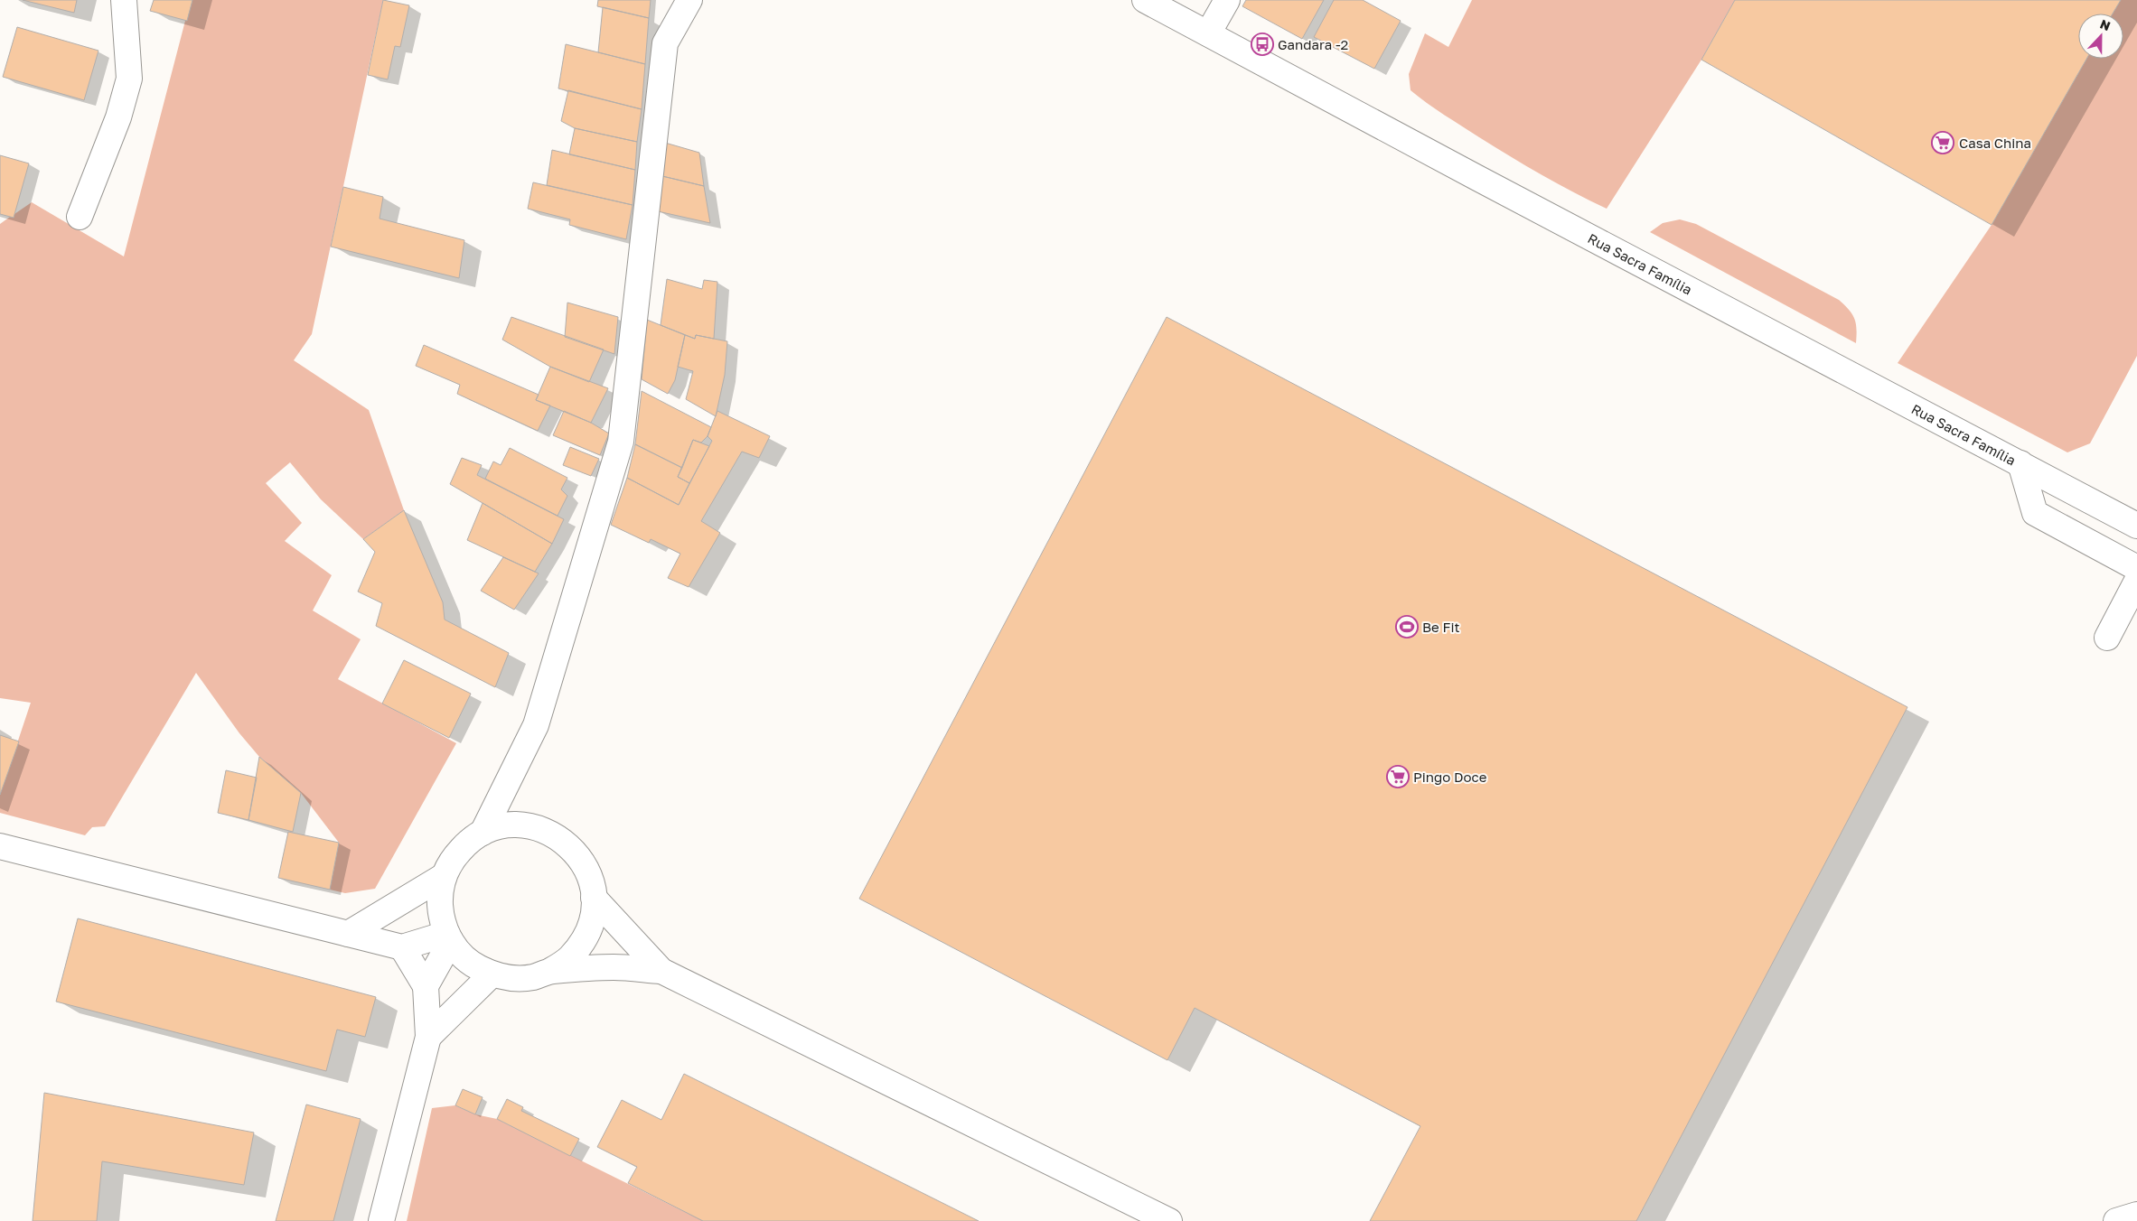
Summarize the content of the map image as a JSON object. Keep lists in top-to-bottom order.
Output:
{
  "streets": {
    "street": ["Rua Sacra Família"]
  },
  "places": {
    "bus stop": ["Gandara -2"],
    "supermarket": ["Casa China", "Pingo Doce"],
    "sports": ["Be Fit"]
  },
  "north": "top"
}
